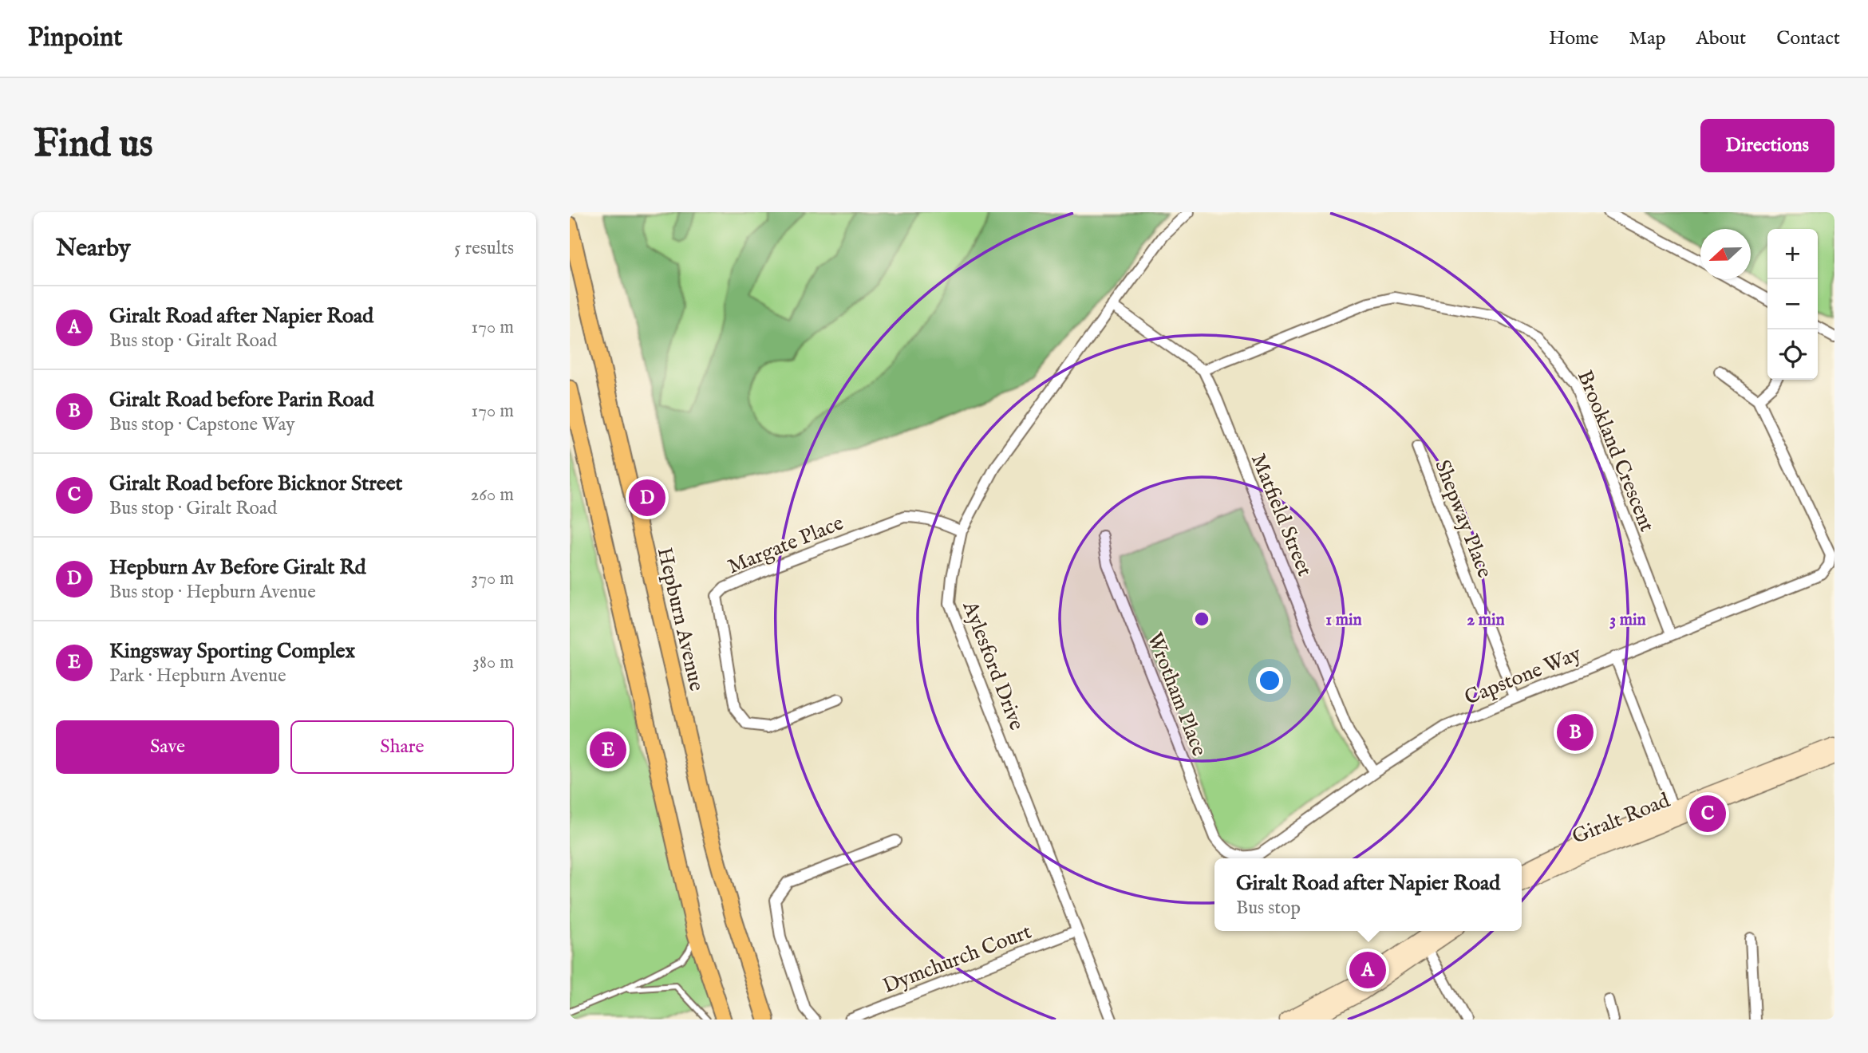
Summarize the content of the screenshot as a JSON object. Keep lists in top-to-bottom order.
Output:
{
  "streets": {
    "main road": ["Hepburn Avenue"],
    "street": [
      "Brookland Crescent",
      "Matfield Street",
      "Shepway Place",
      "Margate Place",
      "Aylesford Drive",
      "Capstone Way",
      "Wrotham Place",
      "Giralt Road",
      "Dymchurch Court"
    ]
  },
  "crossings": [
    ["Brookland Crescent", "Matfield Street"],
    ["Brookland Crescent", "Capstone Way"],
    ["Matfield Street", "Capstone Way"],
    ["Shepway Place", "Capstone Way"],
    ["Margate Place", "Aylesford Drive"],
    ["Aylesford Drive", "Dymchurch Court"],
    ["Capstone Way", "Wrotham Place"]
  ],
  "north": "left",
  "page": {
    "header": "Pinpoint",
    "nav": [
      "Home",
      "Map",
      "About",
      "Contact"
    ],
    "buttons": [
      "Directions",
      ["Save", "Share"]
    ],
    "title": "Find us",
    "heading": ["Nearby", "5 results"],
    "map_buttons": ["+", "−"],
    "list": [
      {
        "mark": "A",
        "name": "Giralt Road after Napier Road",
        "note": "Bus stop · Giralt Road",
        "value": "170 m"
      },
      {
        "mark": "B",
        "name": "Giralt Road before Parin Road",
        "note": "Bus stop · Capstone Way",
        "value": "170 m"
      },
      {
        "mark": "C",
        "name": "Giralt Road before Bicknor Street",
        "note": "Bus stop · Giralt Road",
        "value": "260 m"
      },
      {
        "mark": "D",
        "name": "Hepburn Av Before Giralt Rd",
        "note": "Bus stop · Hepburn Avenue",
        "value": "370 m"
      },
      {
        "mark": "E",
        "name": "Kingsway Sporting Complex",
        "note": "Park · Hepburn Avenue",
        "value": "380 m"
      }
    ],
    "pins": [
      "D",
      "B",
      "E",
      "C",
      "A"
    ],
    "popup": ["Giralt Road after Napier Road", "Bus stop"]
  },
  "rings": ["1 min", "2 min", "3 min"]
}
